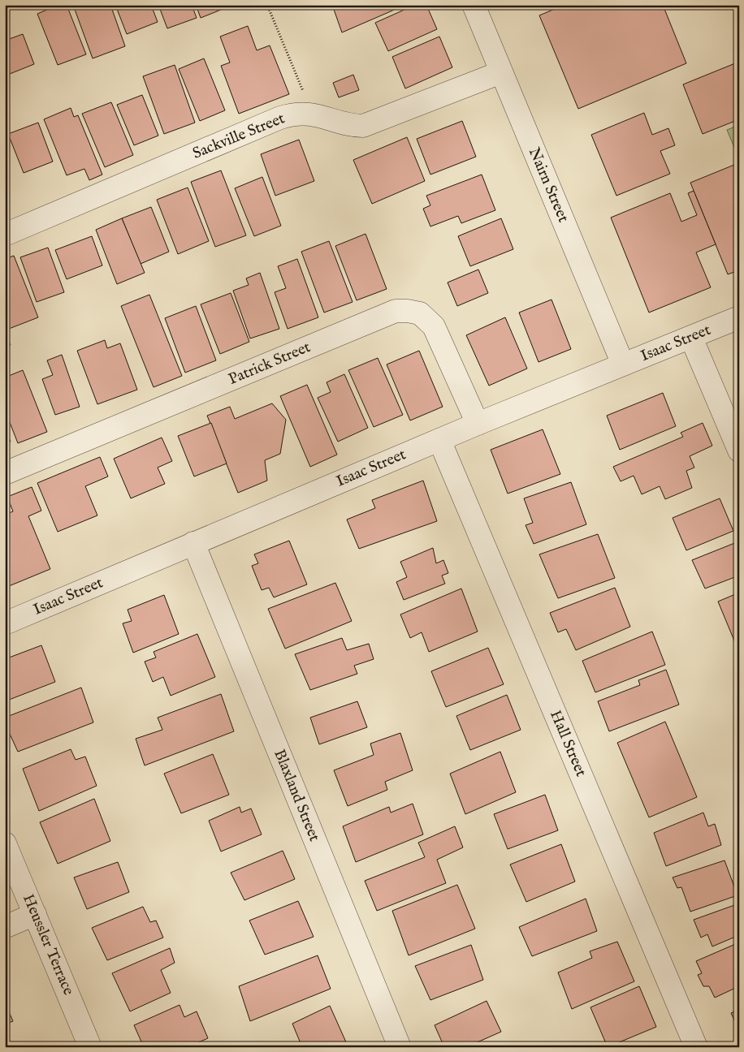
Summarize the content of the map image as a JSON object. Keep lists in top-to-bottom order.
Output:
{
  "streets": {
    "street": [
      "Sackville Street",
      "Nairn Street",
      "Isaac Street",
      "Patrick Street",
      "Hall Street",
      "Blaxland Street",
      "Heussler Terrace"
    ]
  },
  "crossings": [
    ["Sackville Street", "Nairn Street"],
    ["Nairn Street", "Isaac Street"],
    ["Isaac Street", "Patrick Street"],
    ["Isaac Street", "Hall Street"],
    ["Isaac Street", "Blaxland Street"]
  ]
}
